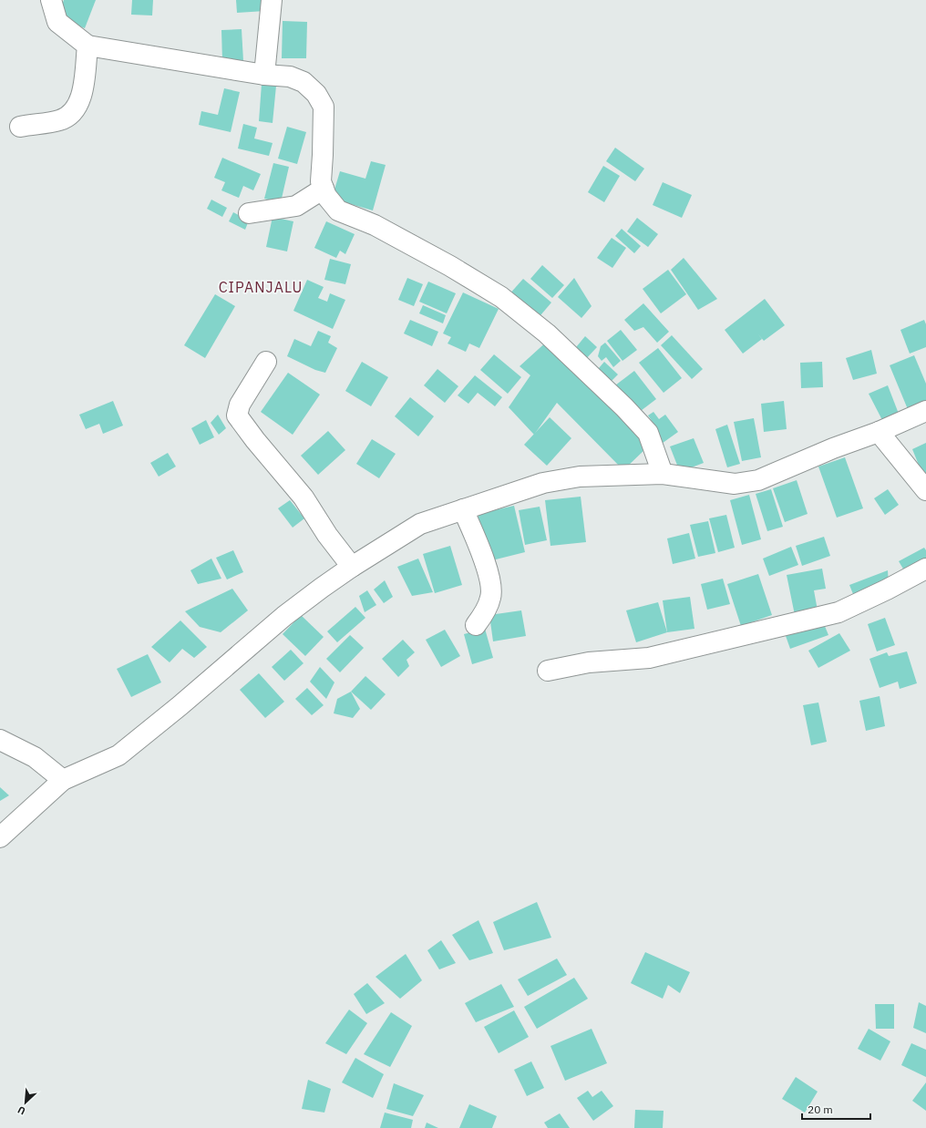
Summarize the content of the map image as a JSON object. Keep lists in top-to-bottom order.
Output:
{
  "districts": ["CIPANJALU"],
  "scale_bar": "20 m",
  "north": "bottom left"
}
